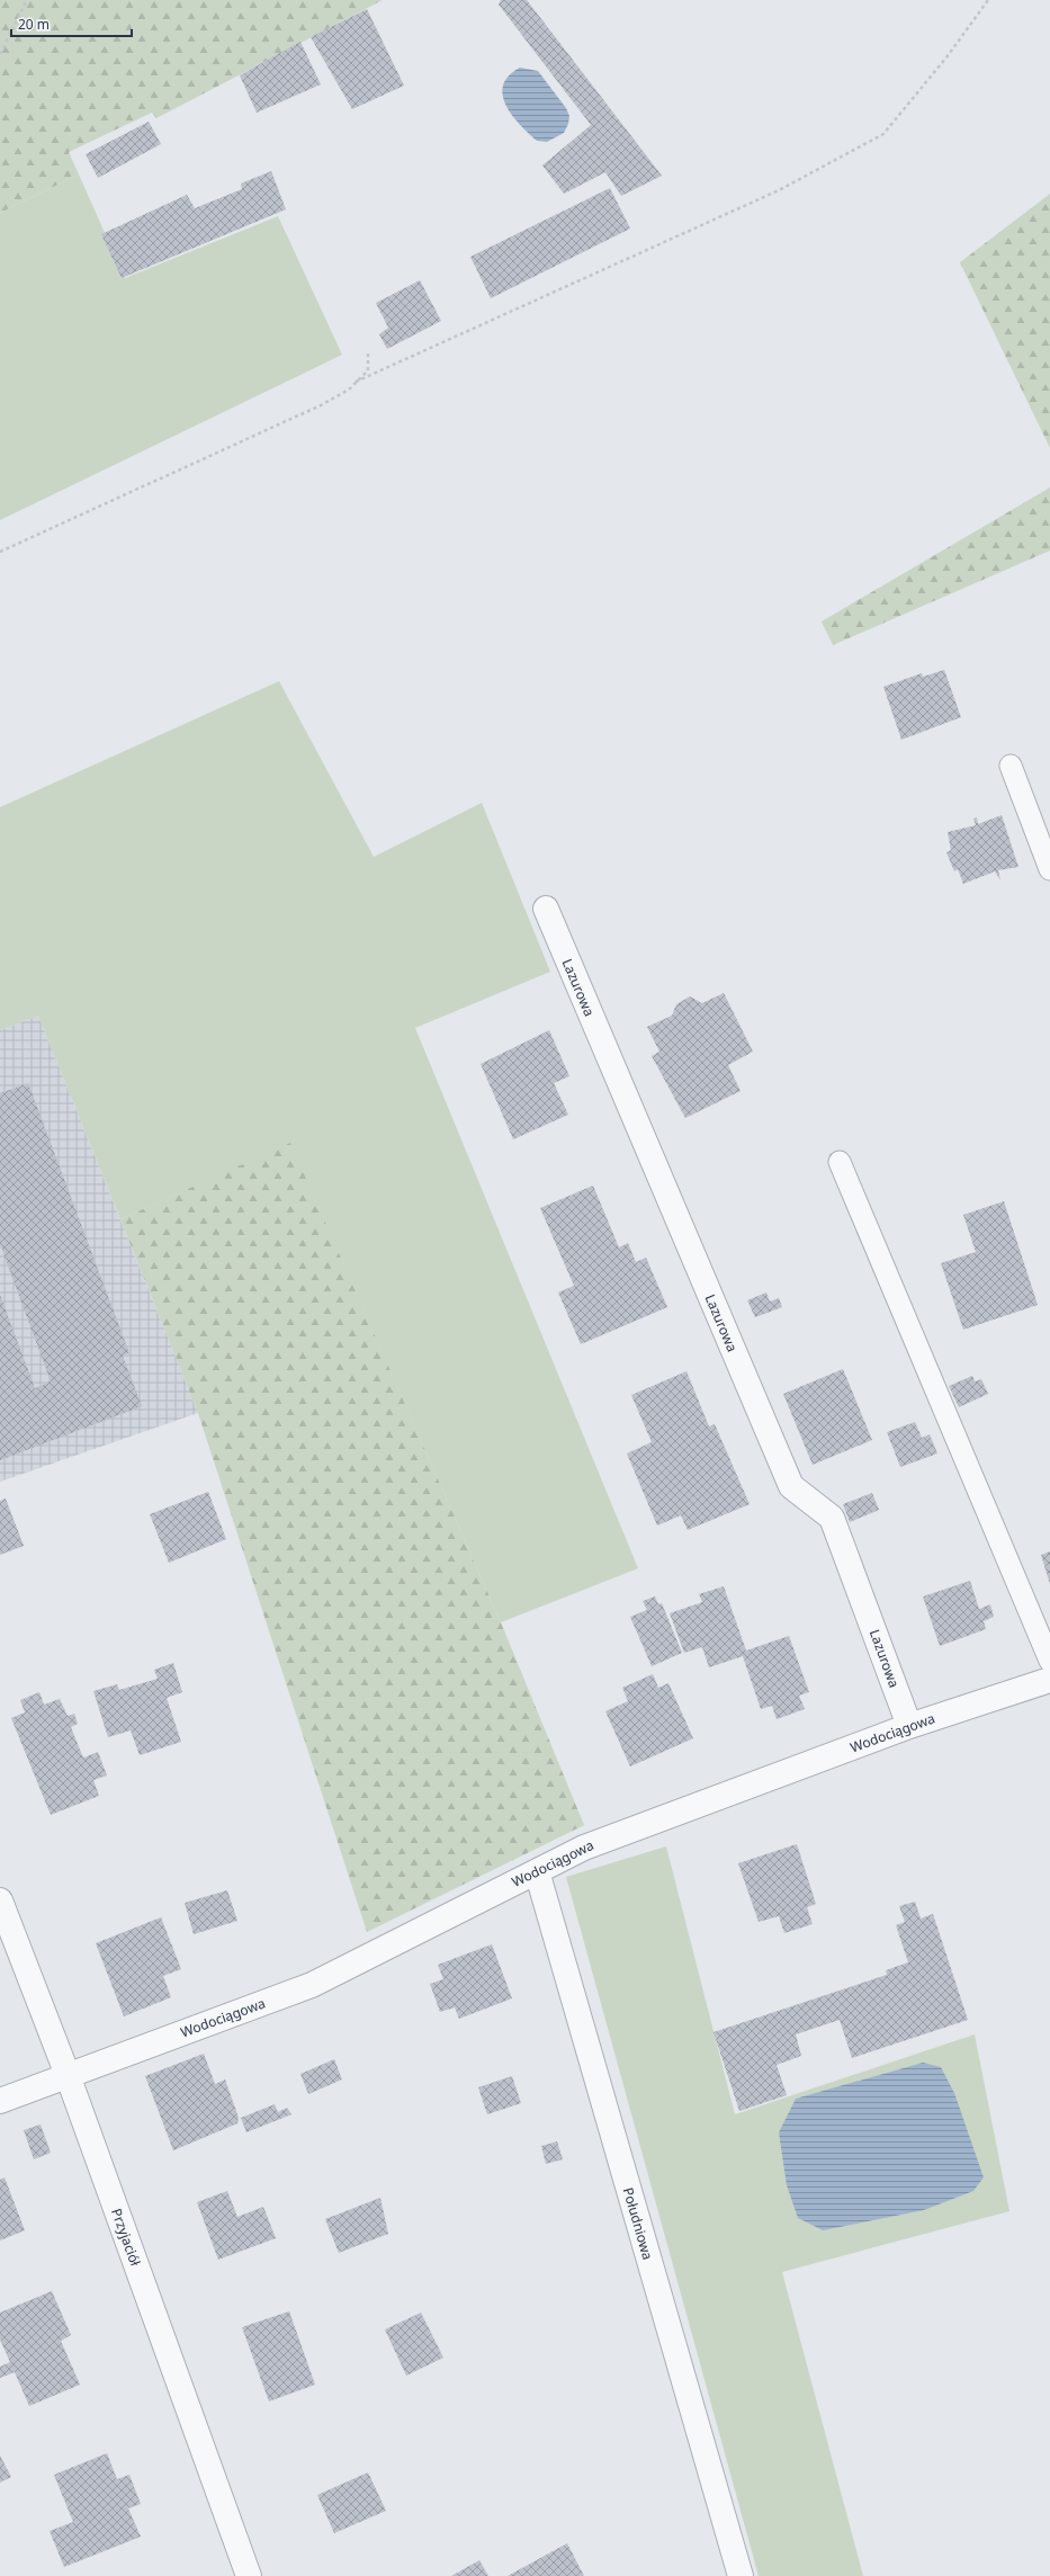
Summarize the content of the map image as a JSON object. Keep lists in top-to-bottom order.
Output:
{
  "streets": {
    "street": [
      "Lazurowa",
      "Wodociągowa",
      "Południowa",
      "Przyjaciół"
    ]
  },
  "crossings": [
    ["Lazurowa", "Wodociągowa"],
    ["Wodociągowa", "Południowa"],
    ["Wodociągowa", "Przyjaciół"]
  ],
  "scale_bar": "20 m"
}
